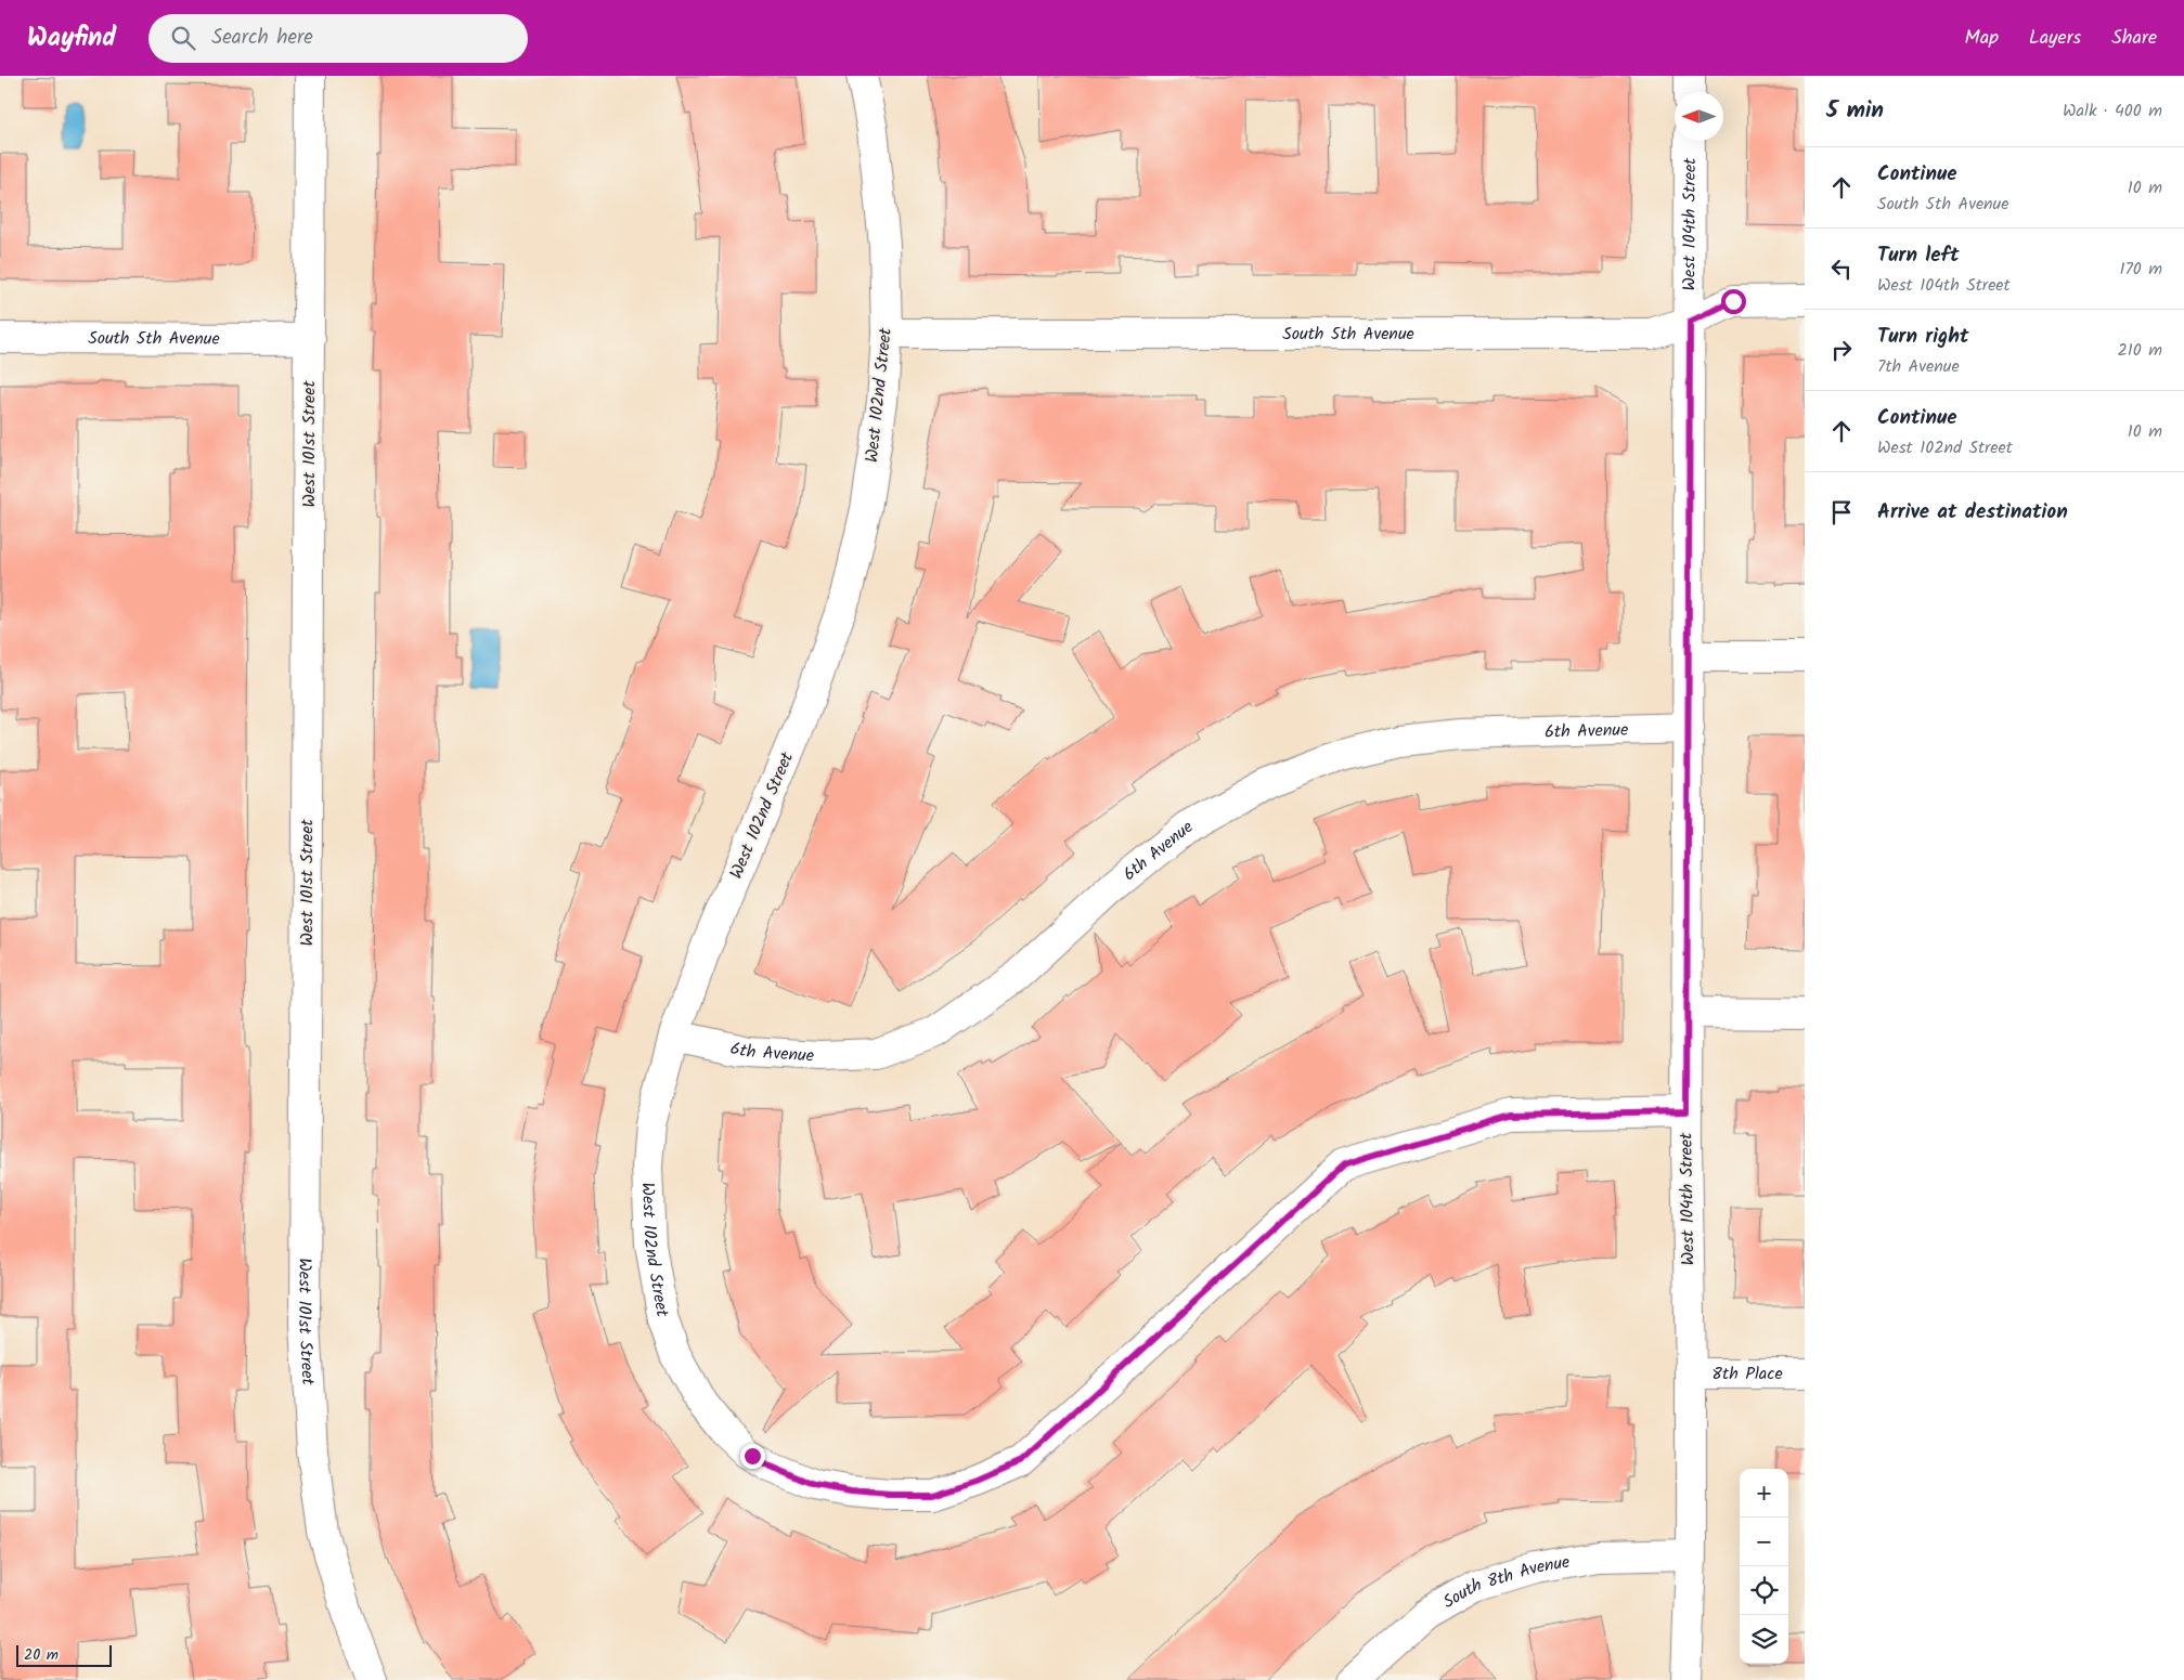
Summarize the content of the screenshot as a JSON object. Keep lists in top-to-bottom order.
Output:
{
  "streets": {
    "street": [
      "West 104th Street",
      "South 5th Avenue",
      "West 102nd Street",
      "West 101st Street",
      "6th Avenue",
      "8th Place",
      "South 8th Avenue"
    ]
  },
  "crossings": [
    ["West 104th Street", "South 5th Avenue"],
    ["West 104th Street", "West 102nd Street"],
    ["West 104th Street", "6th Avenue"],
    ["West 104th Street", "8th Place"],
    ["West 104th Street", "South 8th Avenue"],
    ["South 5th Avenue", "West 102nd Street"],
    ["South 5th Avenue", "West 101st Street"],
    ["West 102nd Street", "6th Avenue"]
  ],
  "scale_bar": "20 m",
  "north": "left",
  "page": {
    "header": "Wayfind",
    "search": "Search here",
    "nav": ["Map", "Layers", "Share"],
    "heading": ["5 min", "Walk · 400 m"],
    "list": [
      ["Continue", "South 5th Avenue", "10 m"],
      ["Turn left", "West 104th Street", "170 m"],
      ["Turn right", "7th Avenue", "210 m"],
      ["Continue", "West 102nd Street", "10 m"],
      "Arrive at destination"
    ],
    "map_buttons": ["+", "−"],
    "scale": "20 m"
  }
}
